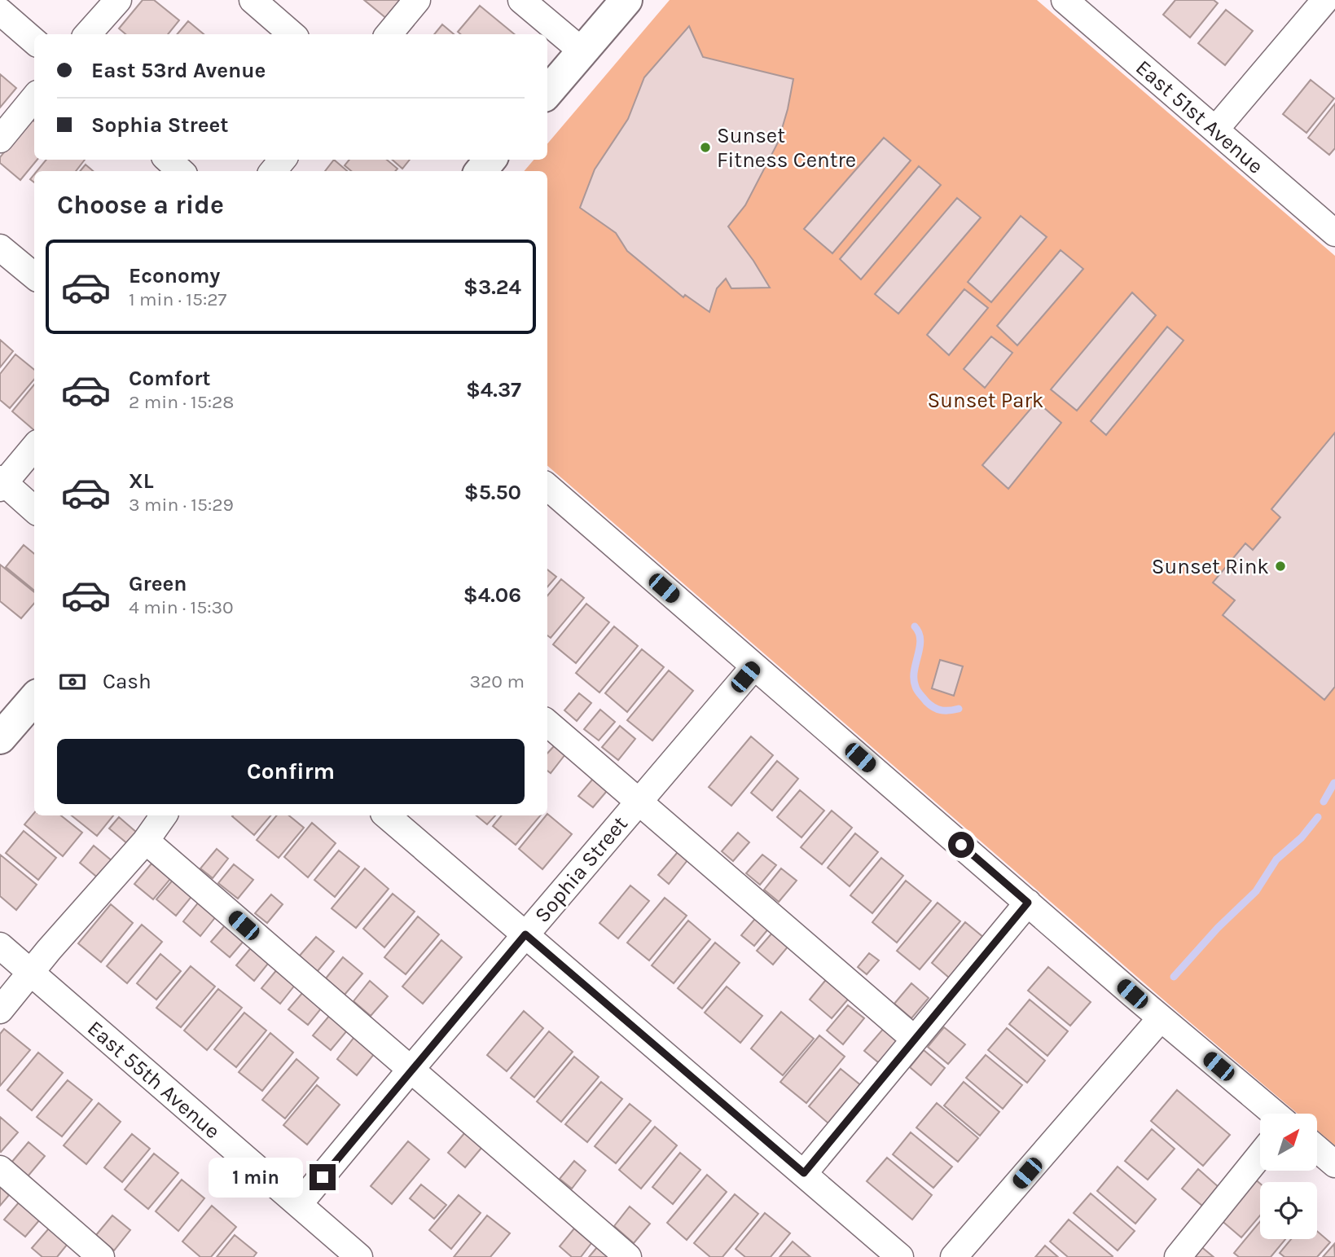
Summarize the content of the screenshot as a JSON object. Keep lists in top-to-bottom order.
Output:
{
  "streets": {
    "street": ["East 51st Avenue", "Sophia Street", "East 55th Avenue"]
  },
  "crossings": [
    ["Sophia Street", "East 55th Avenue"]
  ],
  "parks": ["Sunset Park"],
  "places": ["Sunset Fitness Centre", "Sunset Rink"],
  "north": "top right",
  "page": {
    "banner": ["East 53rd Avenue", "Sophia Street"],
    "heading": "Choose a ride",
    "list": [
      {
        "name": "Economy",
        "note": "1 min · 15:27",
        "value": "$3.24"
      },
      {
        "name": "Comfort",
        "note": "2 min · 15:28",
        "value": "$4.37"
      },
      {
        "name": "XL",
        "note": "3 min · 15:29",
        "value": "$5.50"
      },
      {
        "name": "Green",
        "note": "4 min · 15:30",
        "value": "$4.06"
      }
    ],
    "pay": ["Cash", "320 m"],
    "buttons": "Confirm",
    "bubble": "1 min"
  }
}
